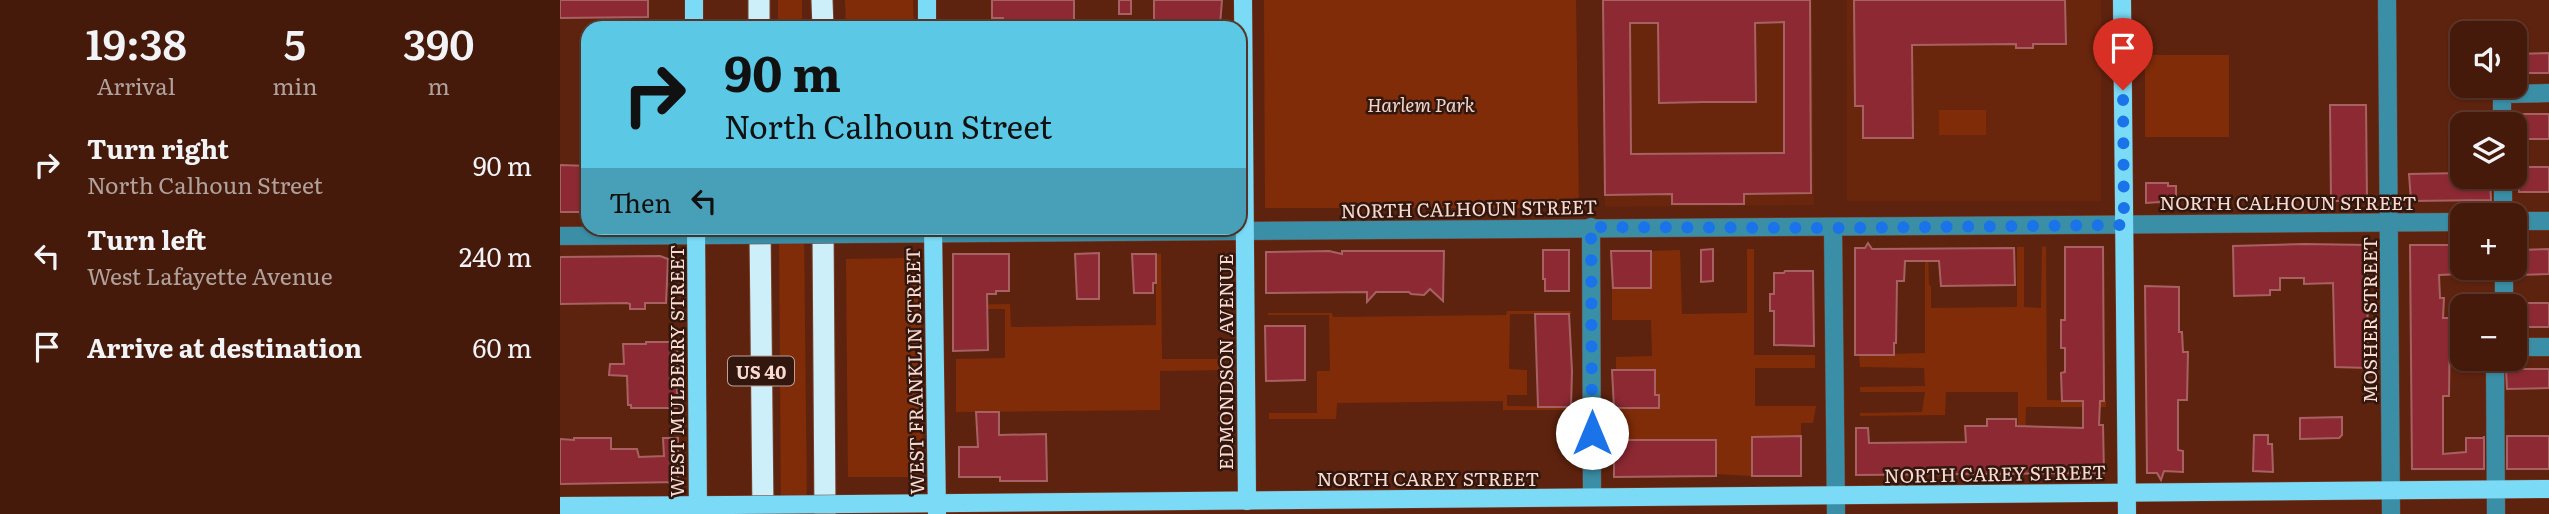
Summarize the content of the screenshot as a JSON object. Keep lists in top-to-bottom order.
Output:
{
  "streets": {
    "highway": ["US 40"],
    "main road": [
      "EDMONDSON AVENUE",
      "WEST MULBERRY STREET",
      "WEST FRANKLIN STREET",
      "NORTH CAREY STREET"
    ],
    "street": ["NORTH CALHOUN STREET", "MOSHER STREET"]
  },
  "crossings": [
    ["NORTH CALHOUN STREET", "MOSHER STREET"],
    ["MOSHER STREET", "NORTH CAREY STREET"],
    ["EDMONDSON AVENUE", "NORTH CAREY STREET"],
    ["WEST MULBERRY STREET", "NORTH CAREY STREET"],
    ["WEST FRANKLIN STREET", "NORTH CAREY STREET"]
  ],
  "parks": ["Harlem Park"],
  "page": {
    "eta": [
      "19:38",
      "Arrival",
      "5",
      "min",
      "390",
      "m"
    ],
    "map_buttons": ["+", "−"],
    "turn": ["90 m", "North Calhoun Street"],
    "list": [
      {
        "name": "Turn right",
        "note": "North Calhoun Street",
        "value": "90 m"
      },
      {
        "name": "Turn left",
        "note": "West Lafayette Avenue",
        "value": "240 m"
      },
      {
        "name": "Arrive at destination",
        "value": "60 m"
      }
    ],
    "then": "Then"
  }
}
